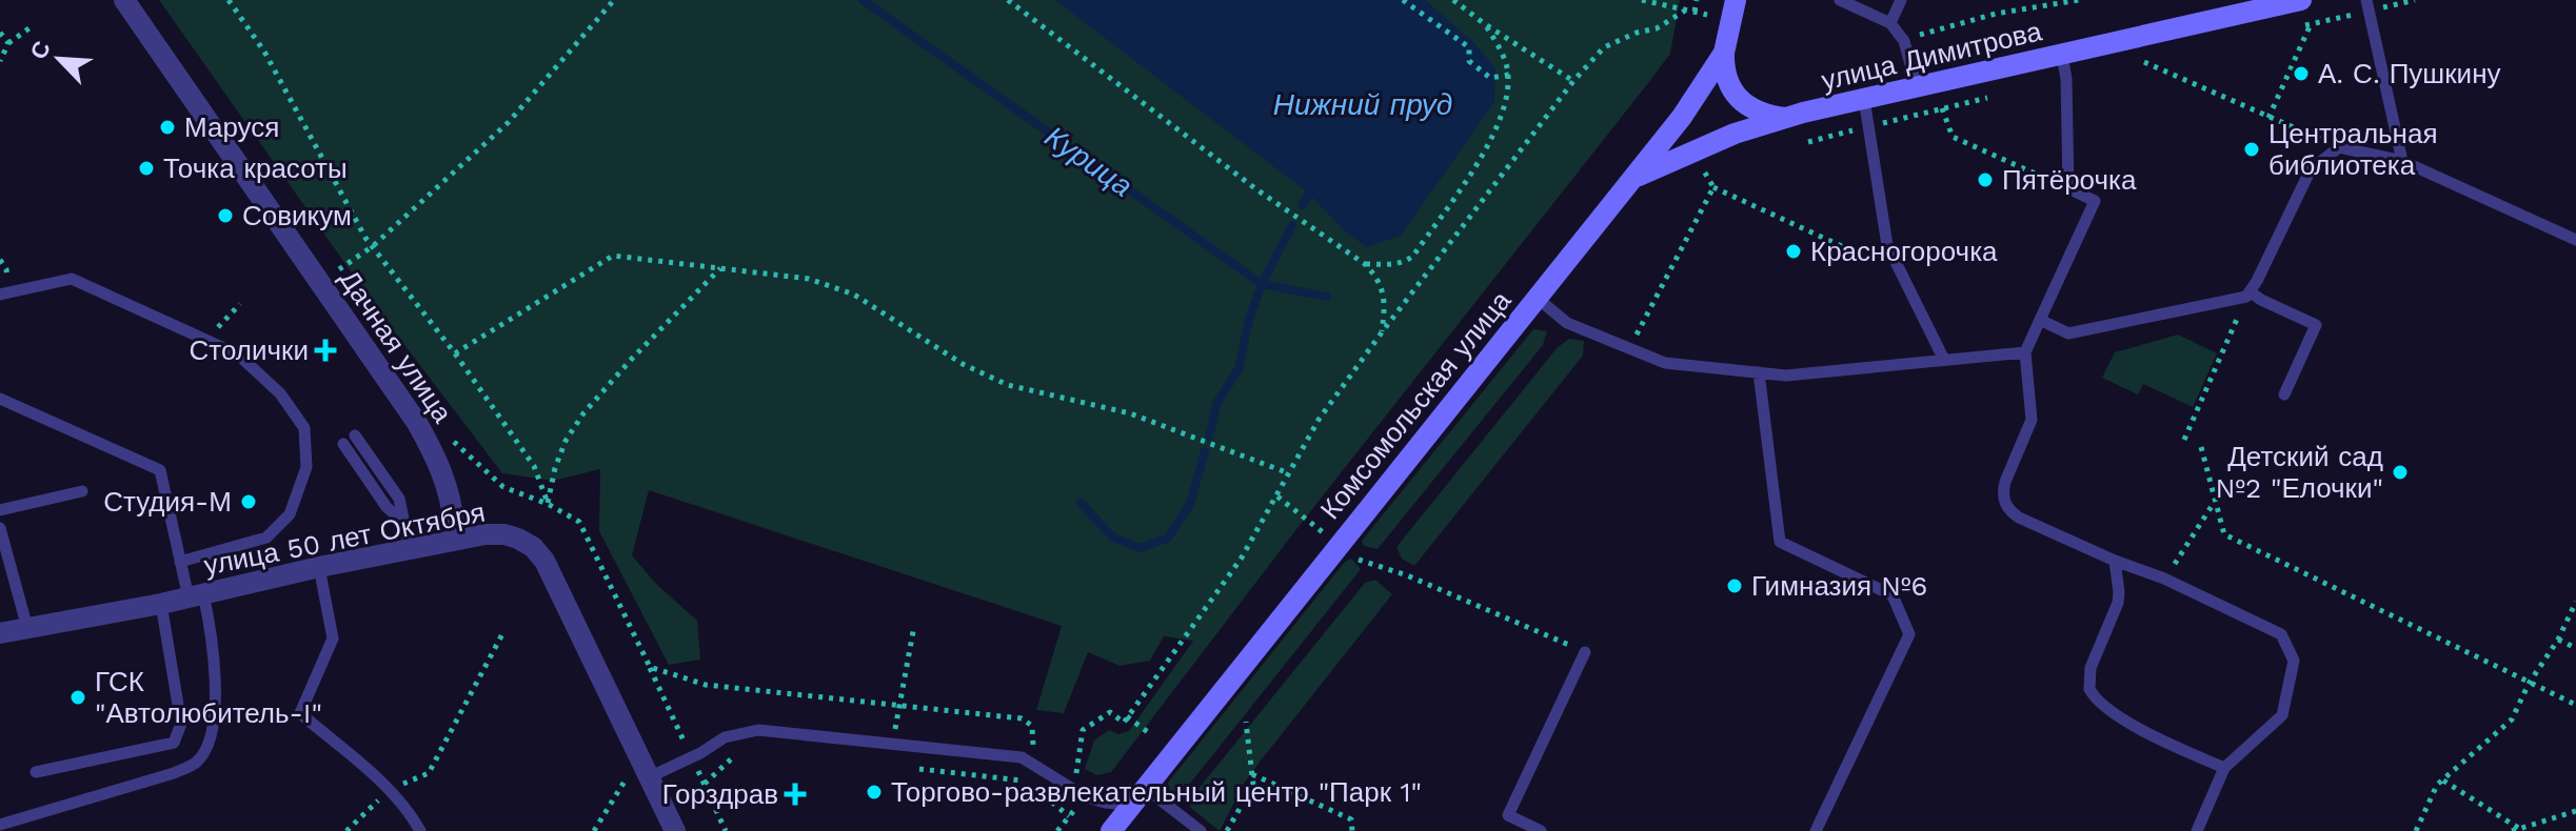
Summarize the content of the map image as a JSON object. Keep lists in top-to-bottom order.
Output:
{
  "streets": {
    "street": [
      "улица Димитрова",
      "Дачная улица",
      "Комсомольская улица",
      "улица 50 лет Октября"
    ]
  },
  "crossings": [
    ["улица Димитрова", "Комсомольская улица"]
  ],
  "water": ["Нижний пруд", "Курица"],
  "places": {
    "other": [
      "А. С. Пушкину",
      "Маруся",
      "Центральная библиотека",
      "Точка красоты",
      "Пятёрочка",
      "Совикум",
      "Красногорочка",
      "Детский сад №2 \"Елочки\"",
      "Студия-М",
      "Гимназия №6",
      "ГСК \"Автолюбитель-I\"",
      "Торгово-развлекательный центр \"Парк 1\""
    ],
    "health": ["Столички", "Горздрав"]
  },
  "north": "top left"
}
